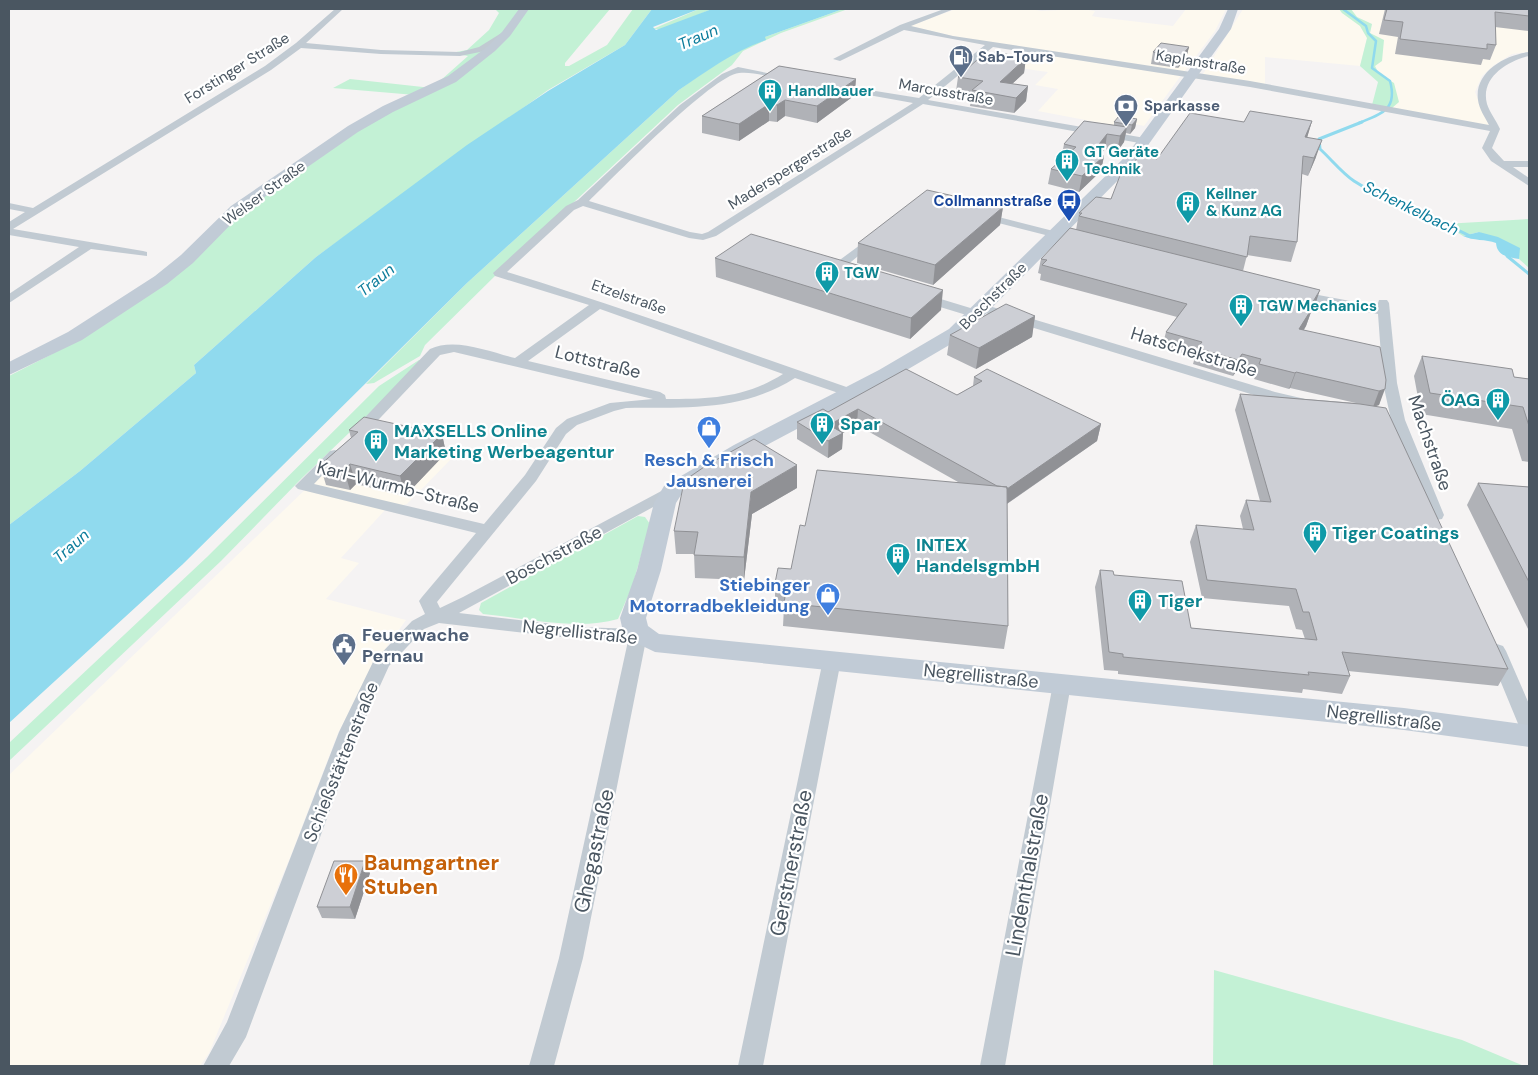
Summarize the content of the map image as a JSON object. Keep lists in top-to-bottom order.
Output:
{
  "streets": {
    "main road": ["Welser Straße", "Boschstraße", "Negrellistraße"],
    "street": [
      "Kaplanstraße",
      "Forstinger Straße",
      "Marcusstraße",
      "Maderspergerstraße",
      "Etzelstraße",
      "Hatschekstraße",
      "Lottstraße",
      "Machstraße",
      "Karl-Wurmb-Straße",
      "Schießstättenstraße",
      "Ghegastraße",
      "Gerstnerstraße",
      "Lindenthalstraße"
    ]
  },
  "crossings": [
    ["Kaplanstraße", "Maderspergerstraße"],
    ["Kaplanstraße", "Boschstraße"],
    ["Forstinger Straße", "Welser Straße"],
    ["Marcusstraße", "Maderspergerstraße"],
    ["Marcusstraße", "Boschstraße"],
    ["Maderspergerstraße", "Etzelstraße"],
    ["Boschstraße", "Etzelstraße"],
    ["Boschstraße", "Hatschekstraße"],
    ["Boschstraße", "Negrellistraße"],
    ["Boschstraße", "Schießstättenstraße"],
    ["Etzelstraße", "Lottstraße"],
    ["Lottstraße", "Karl-Wurmb-Straße"],
    ["Negrellistraße", "Schießstättenstraße"],
    ["Negrellistraße", "Ghegastraße"],
    ["Negrellistraße", "Gerstnerstraße"],
    ["Negrellistraße", "Lindenthalstraße"]
  ],
  "water": ["Traun", "Schenkelbach"],
  "places": {
    "fuel station": ["Sab-Tours"],
    "building": [
      "Handlbauer",
      "GT Geräte Technik",
      "Kellner & Kunz AG",
      "TGW",
      "TGW Mechanics",
      "ÖAG",
      "Spar",
      "MAXSELLS Online Marketing Werbeagentur",
      "Tiger Coatings",
      "INTEX HandelsgmbH",
      "Tiger"
    ],
    "bank": ["Sparkasse"],
    "bus stop": ["Collmannstraße"],
    "shop": ["Resch & Frisch Jausnerei", "Stiebinger Motorradbekleidung"],
    "public building": ["Feuerwache Pernau"],
    "restaurant": ["Baumgartner Stuben"]
  }
}
